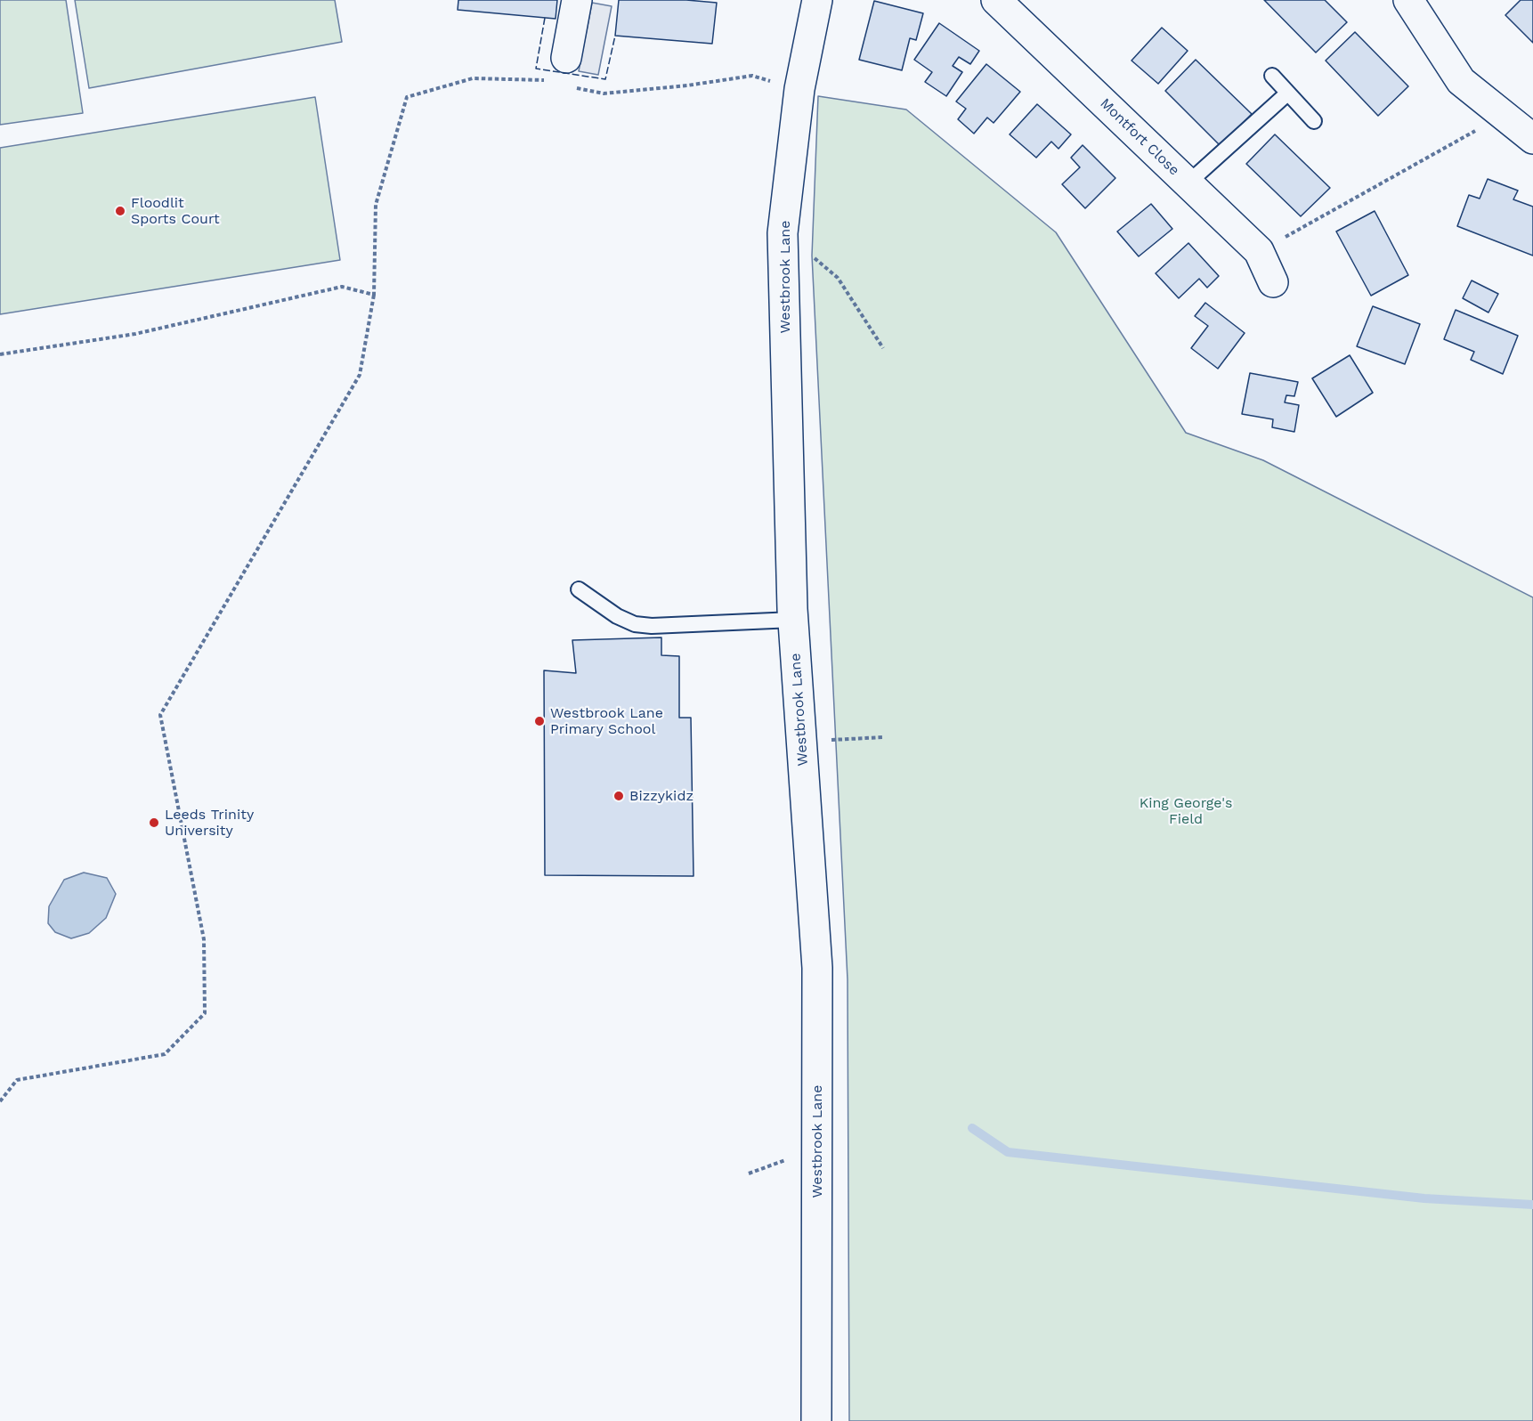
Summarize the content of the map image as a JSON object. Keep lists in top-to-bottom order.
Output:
{
  "streets": {
    "street": ["Montfort Close", "Westbrook Lane"]
  },
  "parks": ["King George's Field"],
  "places": [
    "Floodlit Sports Court",
    "Westbrook Lane Primary School",
    "Bizzykidz",
    "Leeds Trinity University"
  ]
}
